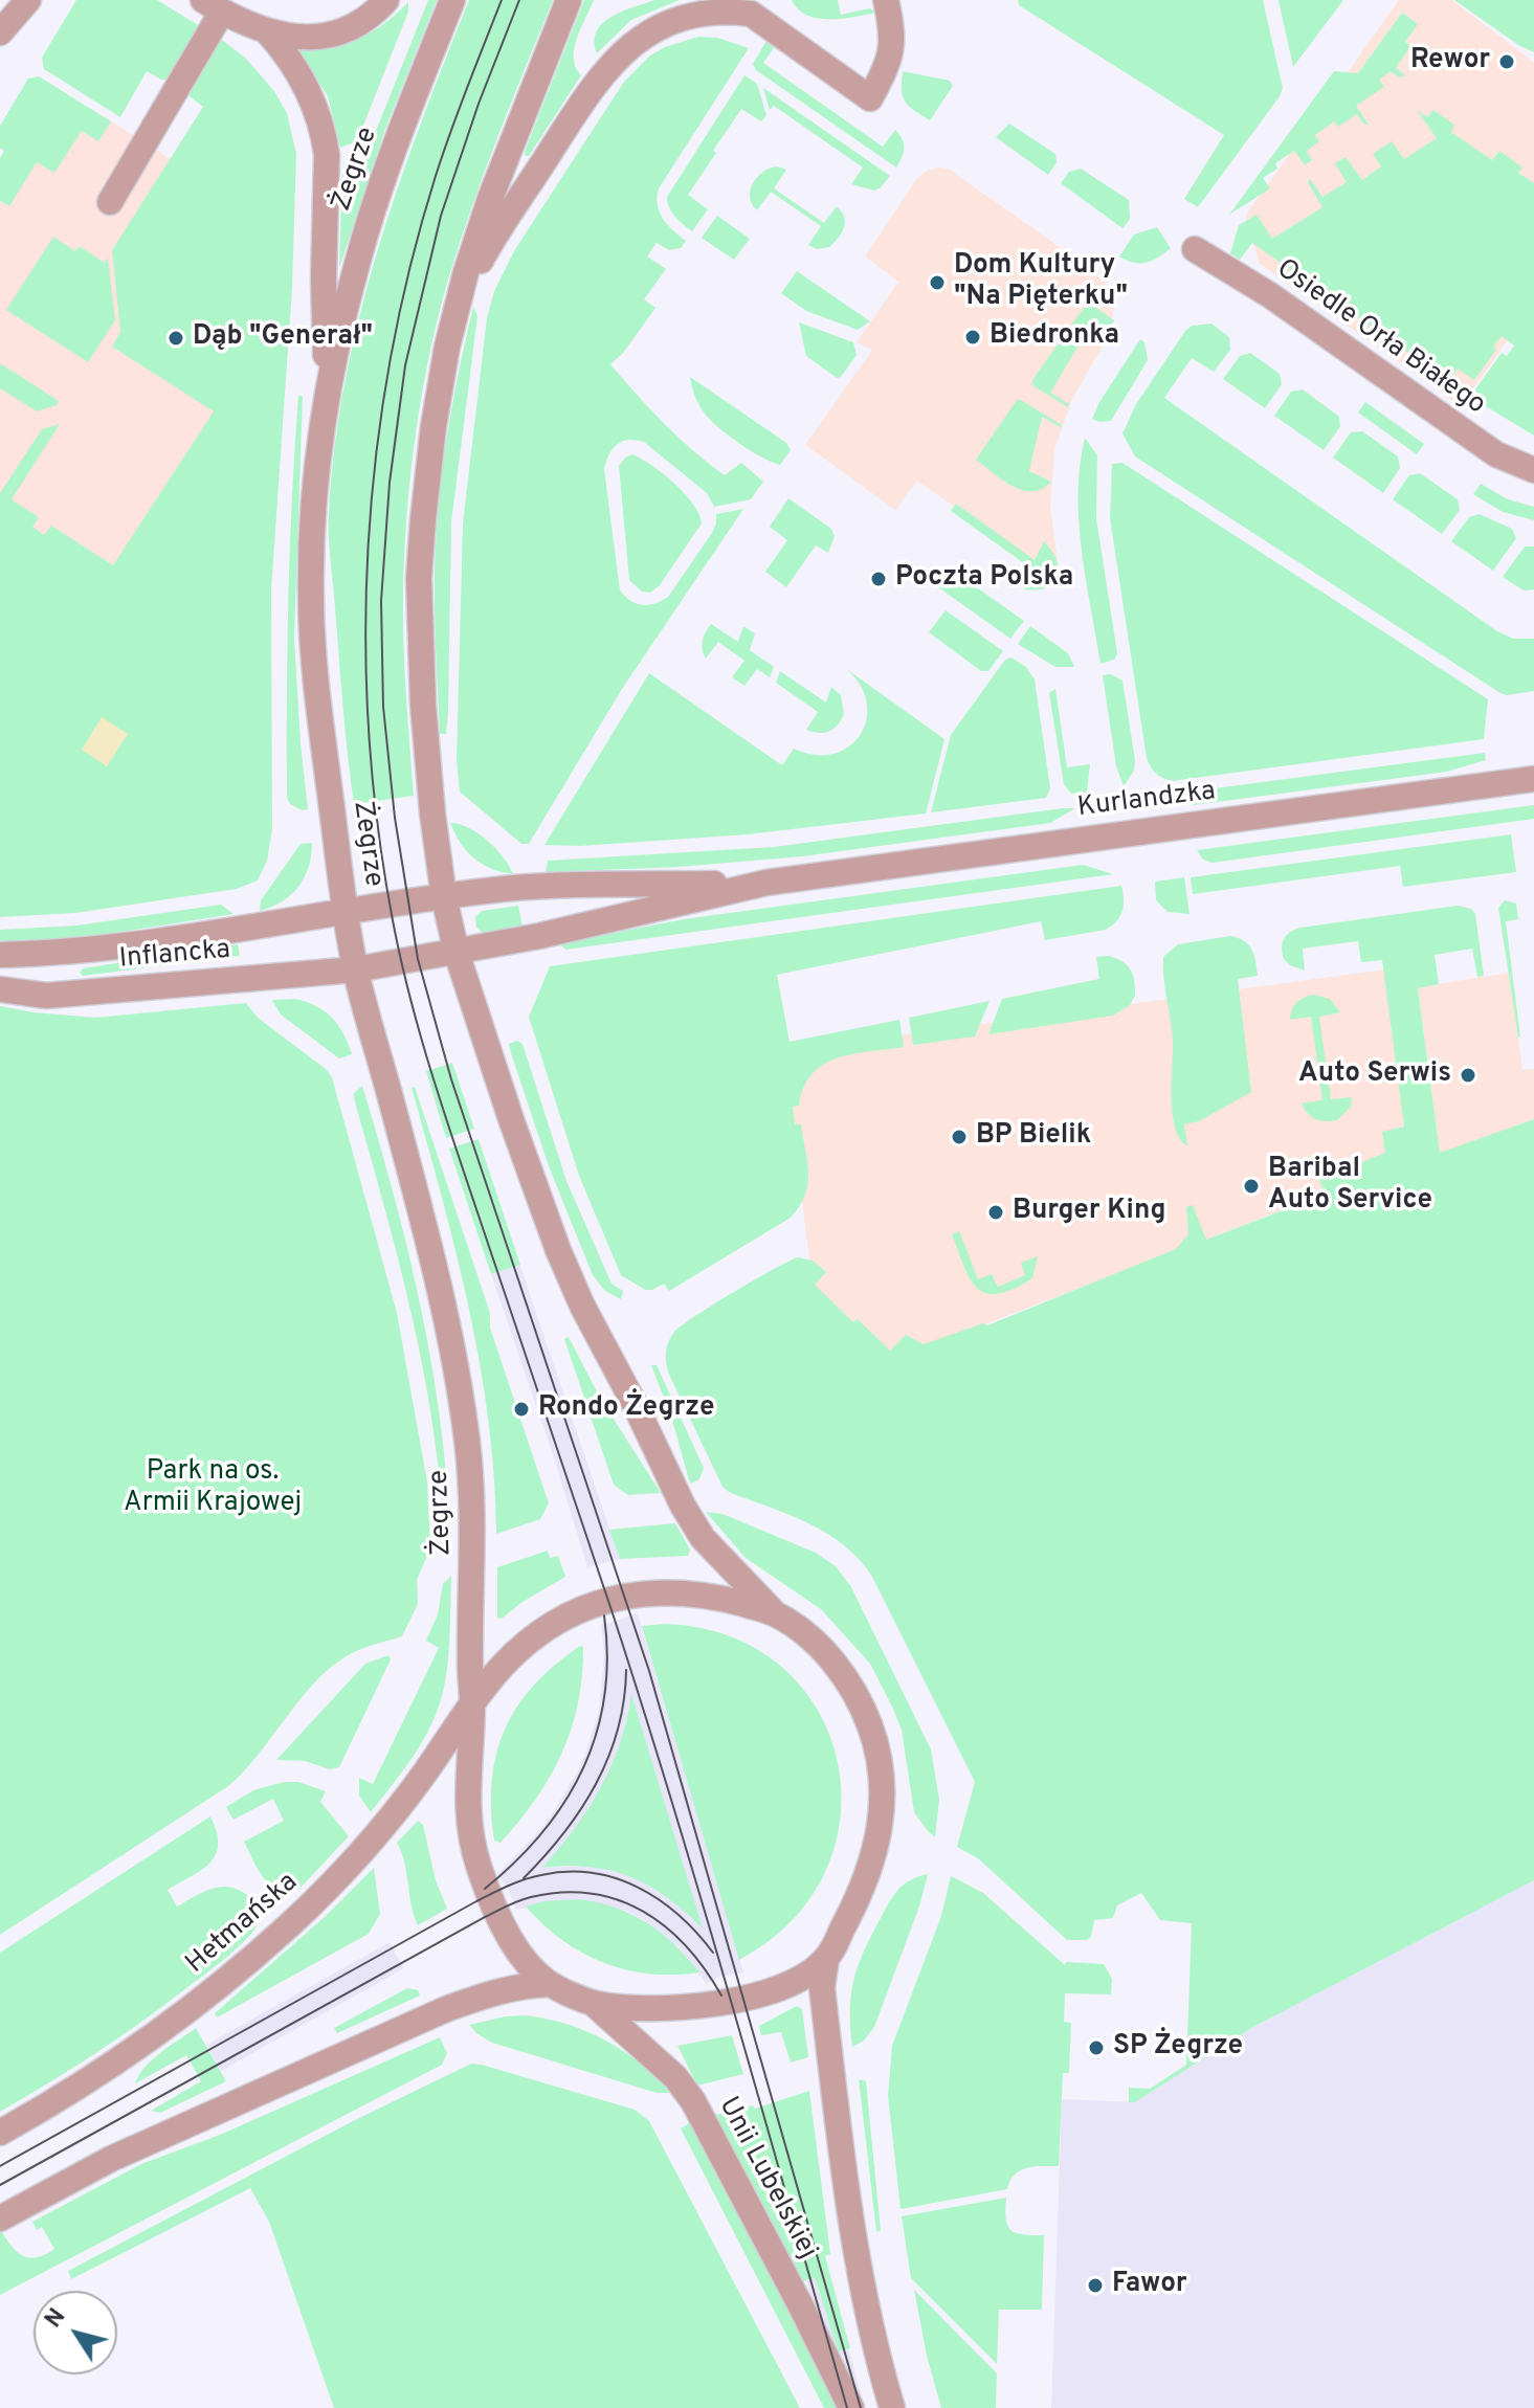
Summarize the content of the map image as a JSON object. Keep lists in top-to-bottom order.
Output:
{
  "streets": {
    "street": [
      "Żegrze",
      "Osiedle Orła Białego",
      "Kurlandzka",
      "Inflancka",
      "Hetmańska",
      "Unii Lubelskiej"
    ]
  },
  "crossings": [
    ["Żegrze", "Inflancka"],
    ["Żegrze", "Hetmańska"],
    ["Kurlandzka", "Inflancka"]
  ],
  "parks": ["Park na os. Armii Krajowej"],
  "places": [
    "Rewor",
    "Dom Kultury \"Na Pięterku\"",
    "Biedronka",
    "Dąb \"Generał\"",
    "Poczta Polska",
    "Auto Serwis",
    "BP Bielik",
    "Baribal Auto Service",
    "Burger King",
    "Rondo Żegrze",
    "SP Żegrze",
    "Fawor"
  ],
  "north": "top left"
}
